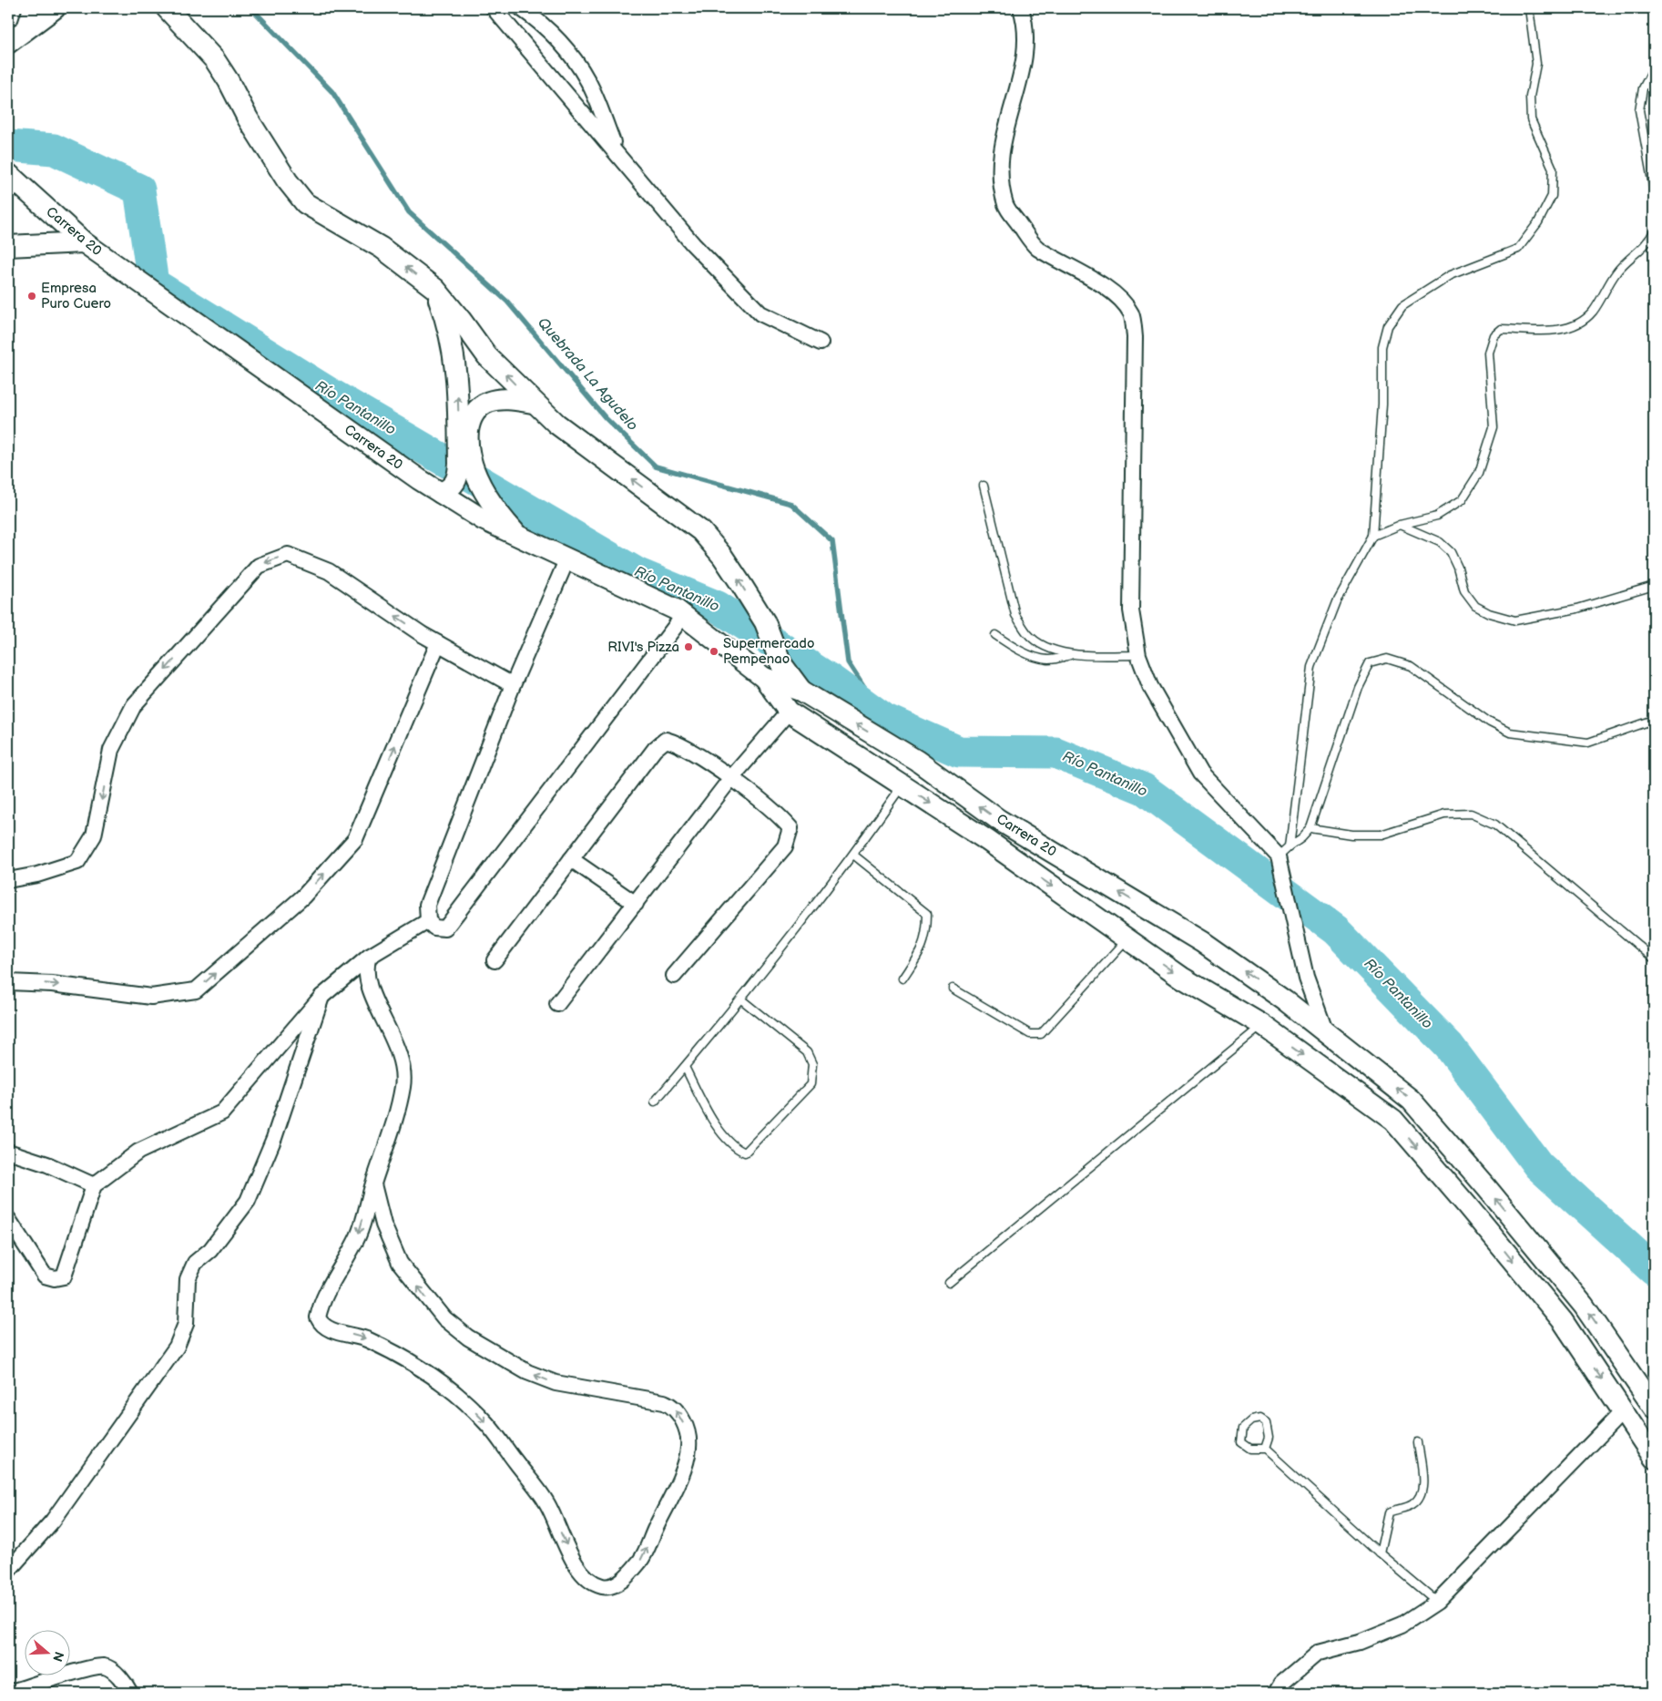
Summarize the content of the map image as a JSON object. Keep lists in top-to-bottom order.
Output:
{
  "streets": {
    "main road": ["Carrera 20"]
  },
  "water": ["Quebrada La Agudelo", "Río Pantanillo"],
  "places": ["Empresa Puro Cuero", "RIVI's Pizza", "Supermercado Pempenao"],
  "north": "right"
}
